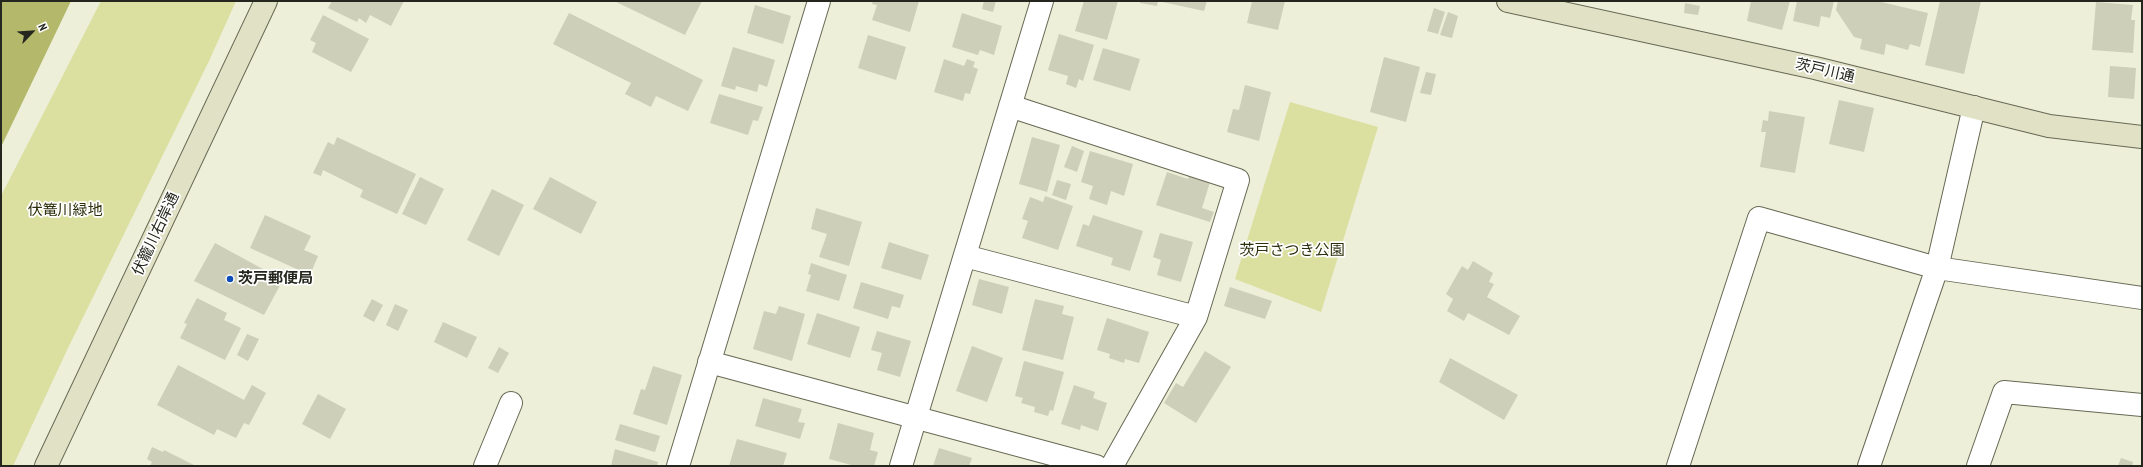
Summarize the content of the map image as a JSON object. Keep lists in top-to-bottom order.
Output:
{
  "streets": {
    "street": ["茨戸川通", "伏籠川右岸通"]
  },
  "parks": ["伏篭川緑地", "茨戸さつき公園"],
  "places": ["茨戸郵便局"],
  "north": "top right"
}
